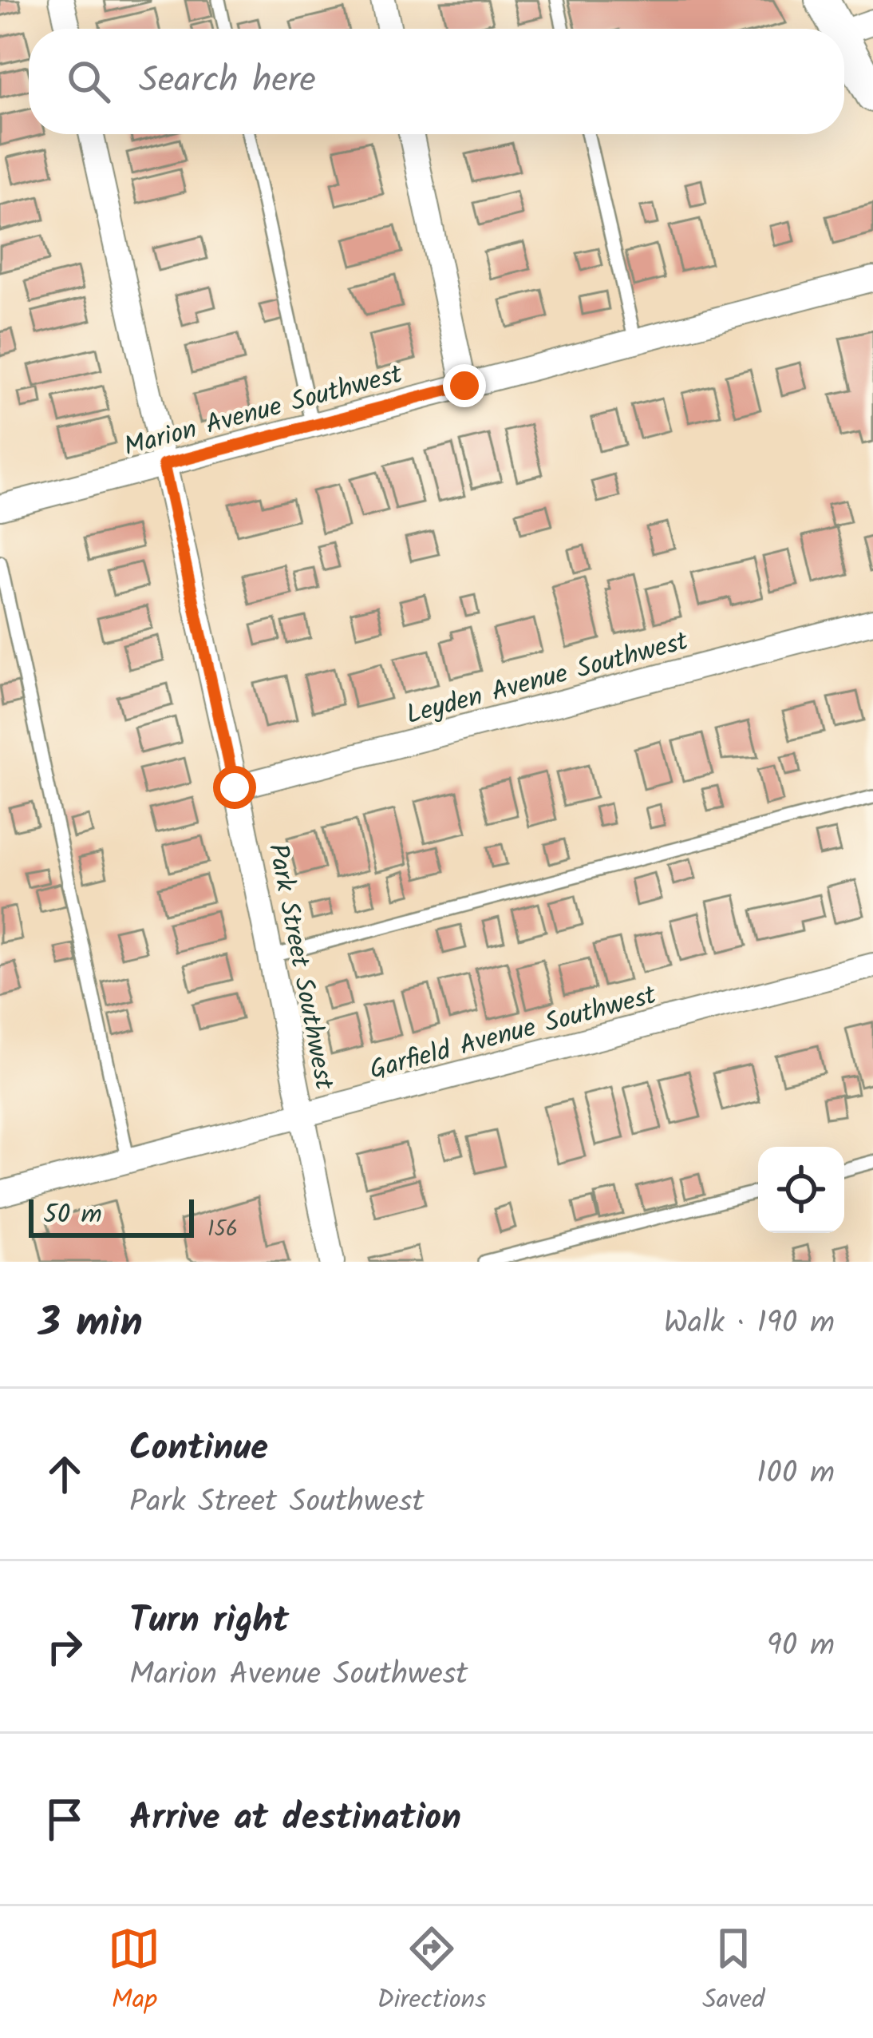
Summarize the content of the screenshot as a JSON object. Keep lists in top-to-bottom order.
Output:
{
  "streets": {
    "street": [
      "Marion Avenue Southwest",
      "Leyden Avenue Southwest",
      "Park Street Southwest",
      "Garfield Avenue Southwest"
    ]
  },
  "crossings": [
    ["Marion Avenue Southwest", "Park Street Southwest"],
    ["Leyden Avenue Southwest", "Park Street Southwest"],
    ["Park Street Southwest", "Garfield Avenue Southwest"]
  ],
  "house_numbers": ["156"],
  "scale_bar": "50 m",
  "page": {
    "search": "Search here",
    "scale": "50 m",
    "heading": ["3 min", "Walk · 190 m"],
    "list": [
      ["Continue", "Park Street Southwest", "100 m"],
      ["Turn right", "Marion Avenue Southwest", "90 m"],
      "Arrive at destination"
    ],
    "nav": ["Map", "Directions", "Saved"]
  }
}
